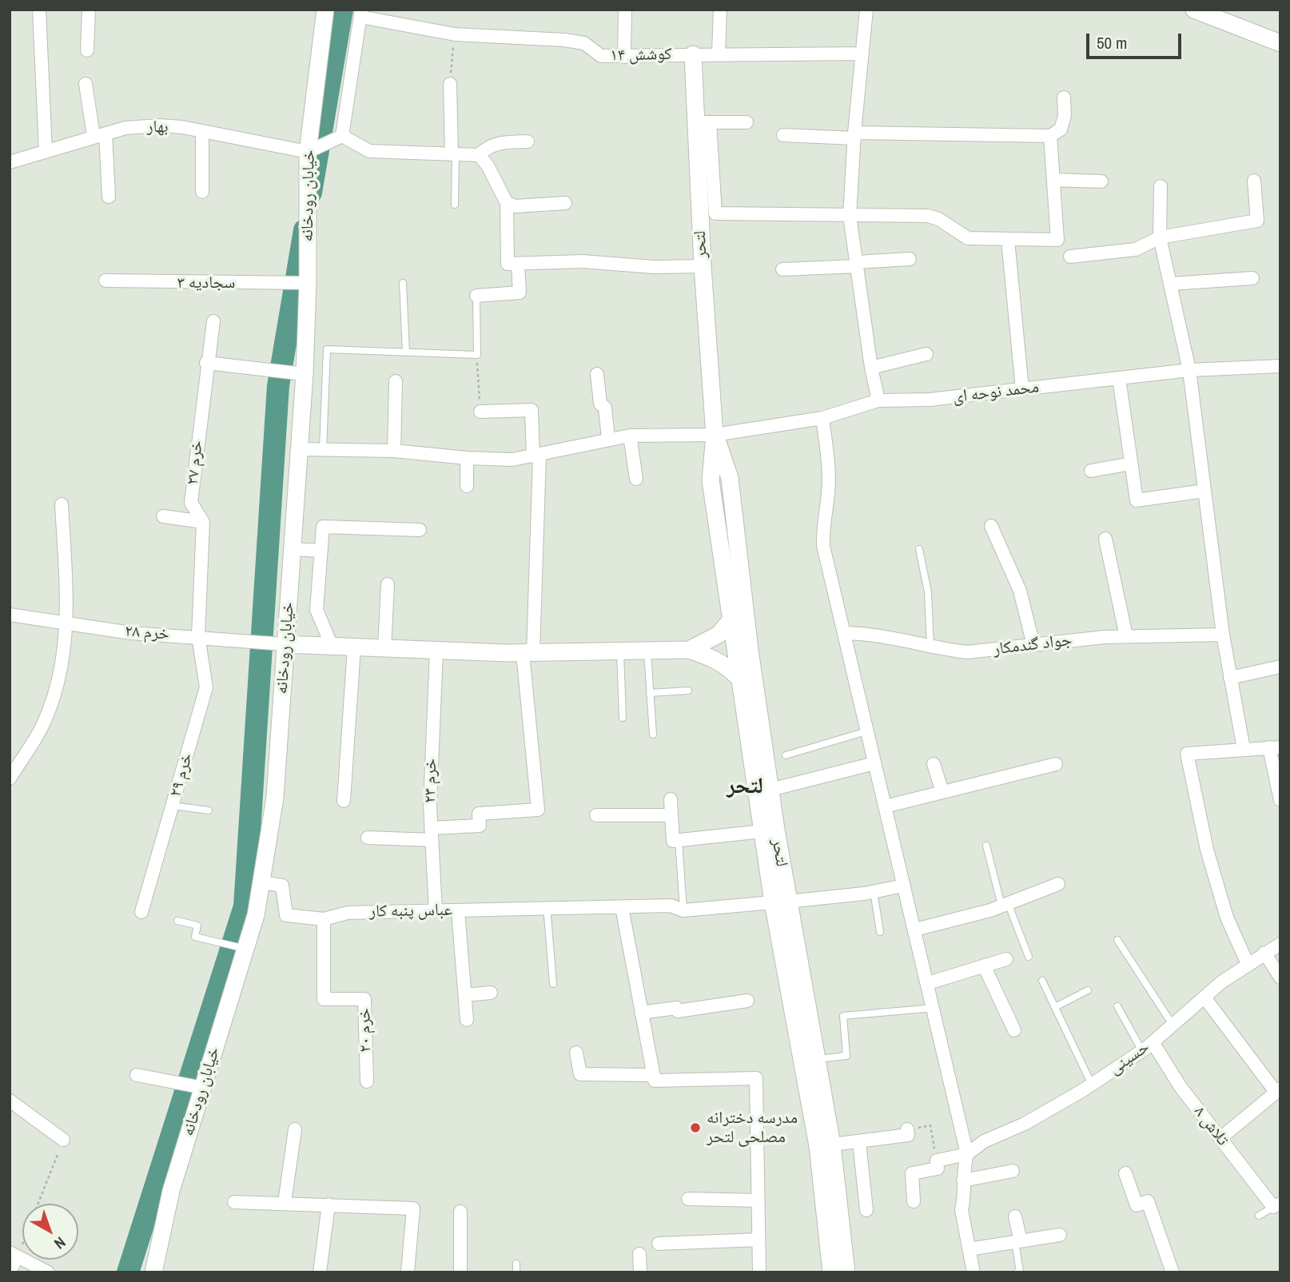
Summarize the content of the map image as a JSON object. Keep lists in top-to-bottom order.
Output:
{
  "streets": {
    "street": [
      "کوشش ۱۴",
      "بهار",
      "خیابان رودخانه",
      "لتحر",
      "سجادیه ۳",
      "محمد نوحه ای",
      "خرم ۲۷",
      "خرم ۲۸",
      "جواد گندمکار",
      "خرم ۲۹",
      "خرم ۲۳",
      "عباس پنبه کار",
      "خرم ۲۰",
      "حسینی",
      "تلاش ۸"
    ]
  },
  "crossings": [
    ["کوشش ۱۴", "لتحر"],
    ["بهار", "خیابان رودخانه"],
    ["خیابان رودخانه", "سجادیه ۳"],
    ["خیابان رودخانه", "محمد نوحه ای"],
    ["خیابان رودخانه", "خرم ۲۸"],
    ["خیابان رودخانه", "عباس پنبه کار"],
    ["لتحر", "محمد نوحه ای"],
    ["لتحر", "عباس پنبه کار"],
    ["خرم ۲۷", "خرم ۲۸"],
    ["خرم ۲۷", "خرم ۲۹"],
    ["خرم ۲۸", "خرم ۲۹"],
    ["خرم ۲۳", "عباس پنبه کار"],
    ["عباس پنبه کار", "خرم ۲۰"],
    ["حسینی", "تلاش ۸"]
  ],
  "districts": ["لتحر"],
  "places": ["مدرسه دخترانه مصلحی لتحر"],
  "scale_bar": "50 m",
  "north": "bottom right"
}
